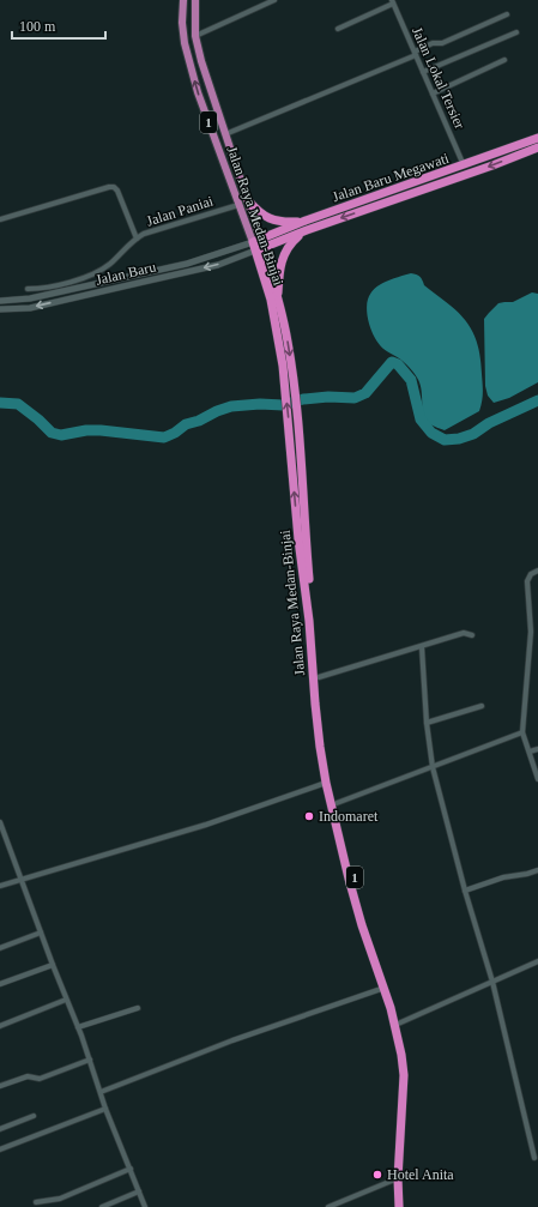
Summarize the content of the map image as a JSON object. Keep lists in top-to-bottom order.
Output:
{
  "streets": {
    "highway": ["1", "Jalan Baru Megawati", "Jalan Raya Medan-Binjai"],
    "street": ["Jalan Lokal Tersier", "Jalan Paniai", "Jalan Baru"]
  },
  "crossings": [
    ["Jalan Lokal Tersier", "Jalan Baru Megawati"],
    ["Jalan Baru Megawati", "Jalan Raya Medan-Binjai"],
    ["Jalan Baru Megawati", "Jalan Baru"],
    ["Jalan Paniai", "Jalan Raya Medan-Binjai"],
    ["Jalan Paniai", "Jalan Baru"],
    ["Jalan Raya Medan-Binjai", "Jalan Baru"]
  ],
  "places": ["Indomaret", "Hotel Anita"],
  "scale_bar": "100 m"
}
